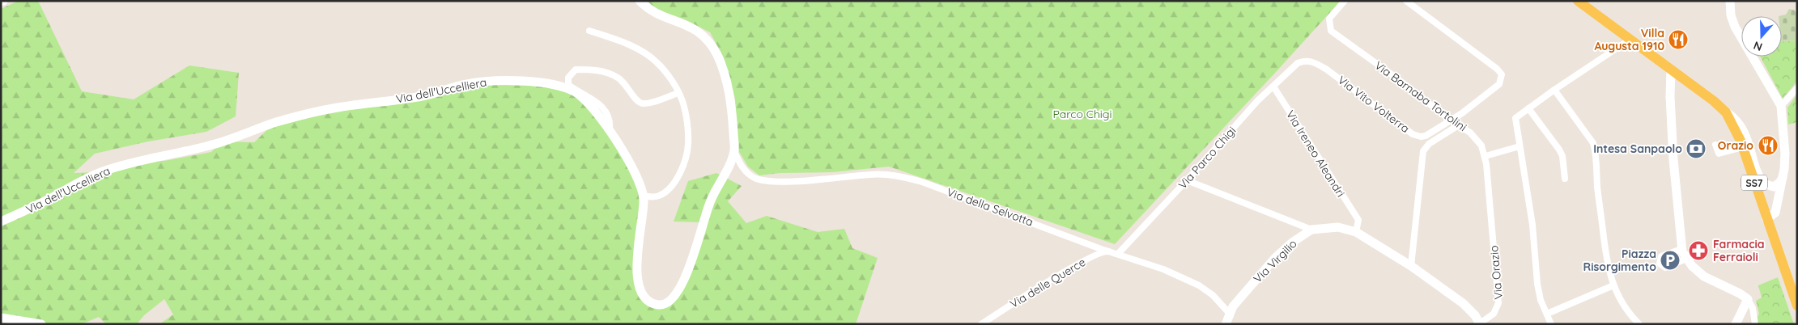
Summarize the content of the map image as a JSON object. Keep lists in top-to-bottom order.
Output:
{
  "streets": {
    "main road": ["SS7"],
    "street": [
      "Via dell'Uccelliera",
      "Via Barnaba Tortolini",
      "Via Vito Volterra",
      "Via Ireneo Aleandri",
      "Via Parco Chigi",
      "Via della Selvotta",
      "Via Virgilio",
      "Via Orazio",
      "Via delle Querce"
    ]
  },
  "crossings": [
    ["Via Barnaba Tortolini", "Via Vito Volterra"],
    ["Via Barnaba Tortolini", "Via Orazio"],
    ["Via Vito Volterra", "Via Parco Chigi"],
    ["Via Ireneo Aleandri", "Via Parco Chigi"],
    ["Via Ireneo Aleandri", "Via Virgilio"],
    ["Via Parco Chigi", "Via della Selvotta"],
    ["Via Parco Chigi", "Via delle Querce"],
    ["Via della Selvotta", "Via Virgilio"],
    ["Via della Selvotta", "Via delle Querce"],
    ["Via Virgilio", "Via Orazio"]
  ],
  "parks": ["Parco Chigi"],
  "places": {
    "restaurant": ["Villa Augusta 1910", "Orazio"],
    "bank": ["Intesa Sanpaolo"],
    "pharmacy": ["Farmacia Ferraioli"],
    "parking": ["Piazza Risorgimento"]
  },
  "north": "bottom"
}
